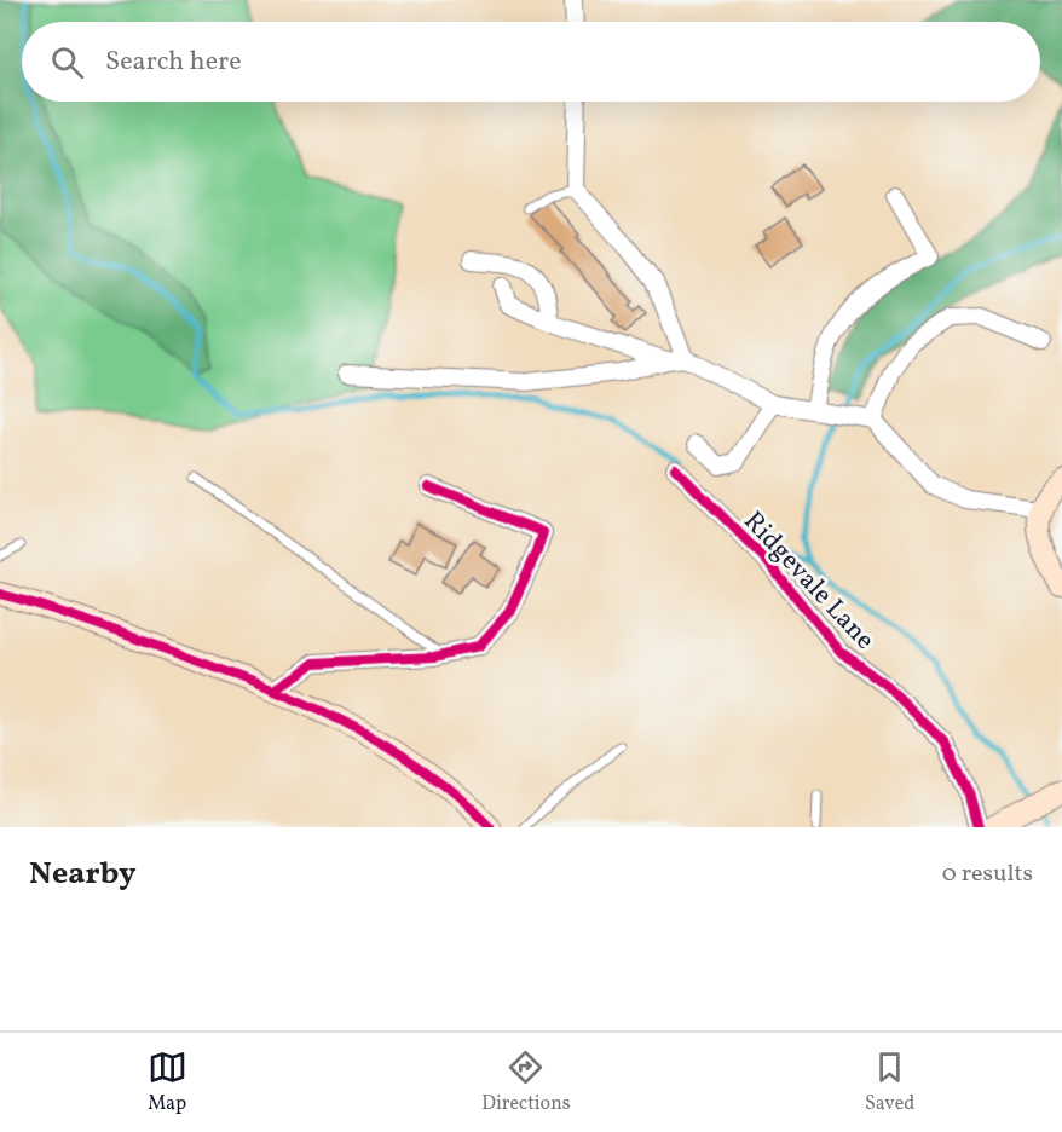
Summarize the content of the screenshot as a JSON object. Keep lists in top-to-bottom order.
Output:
{
  "streets": {
    "street": ["Ridgevale Lane"]
  },
  "page": {
    "search": "Search here",
    "heading": ["Nearby", "0 results"],
    "nav": ["Map", "Directions", "Saved"]
  }
}
